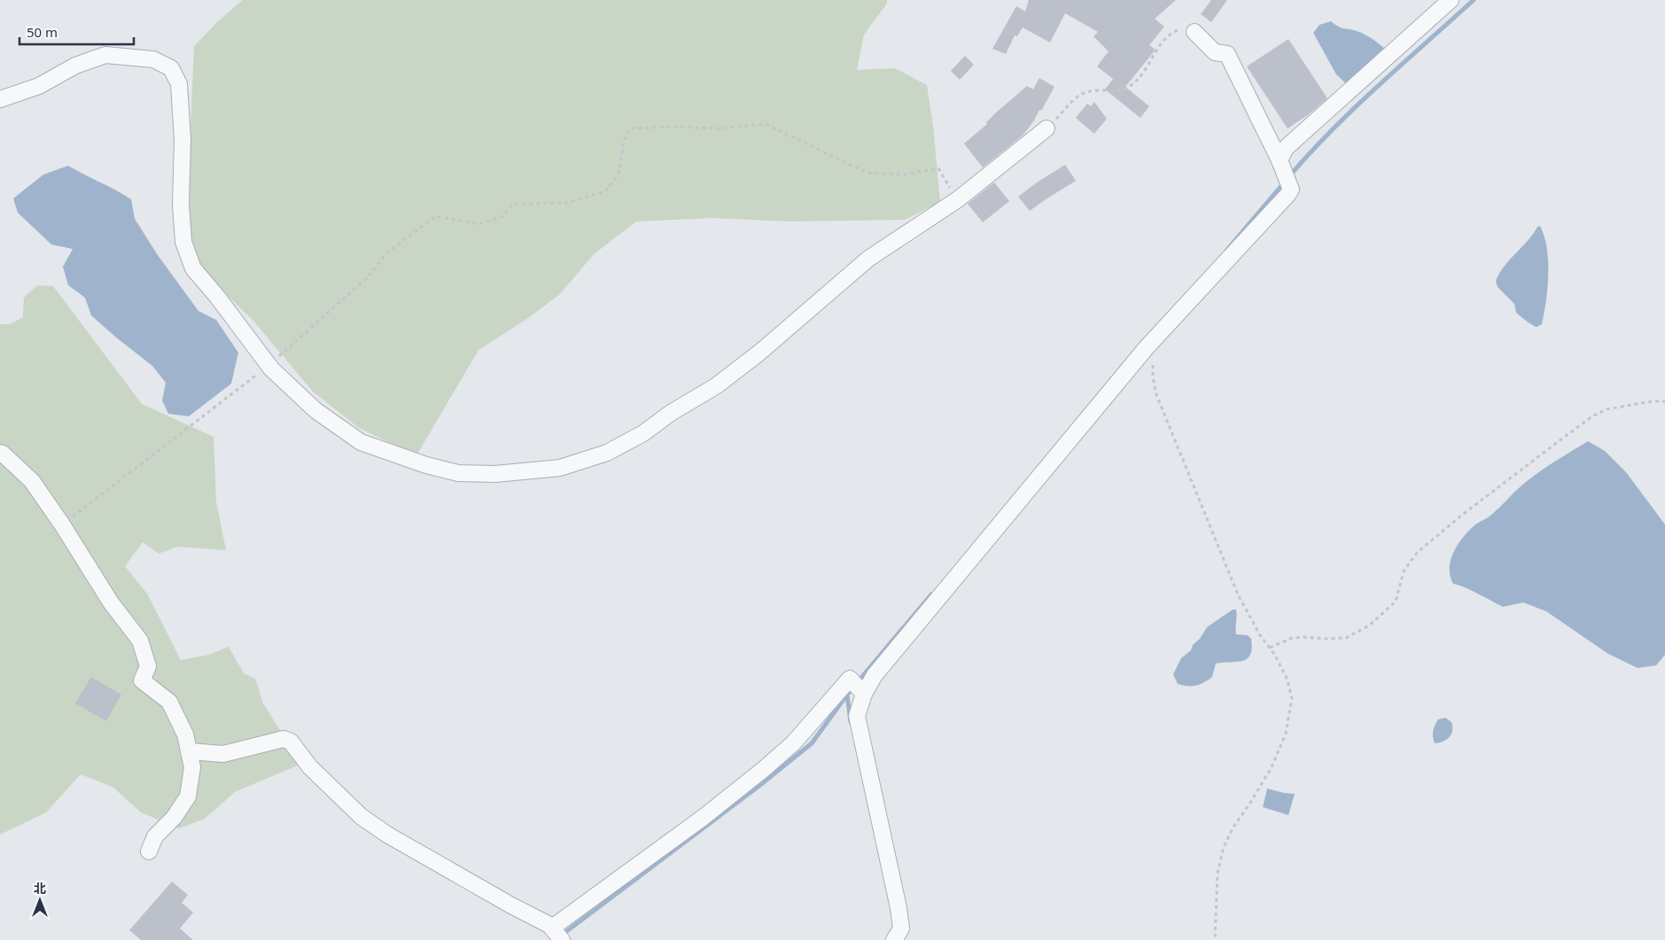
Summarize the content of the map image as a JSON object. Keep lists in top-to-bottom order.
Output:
{
  "scale_bar": "50 m",
  "north": "top"
}
